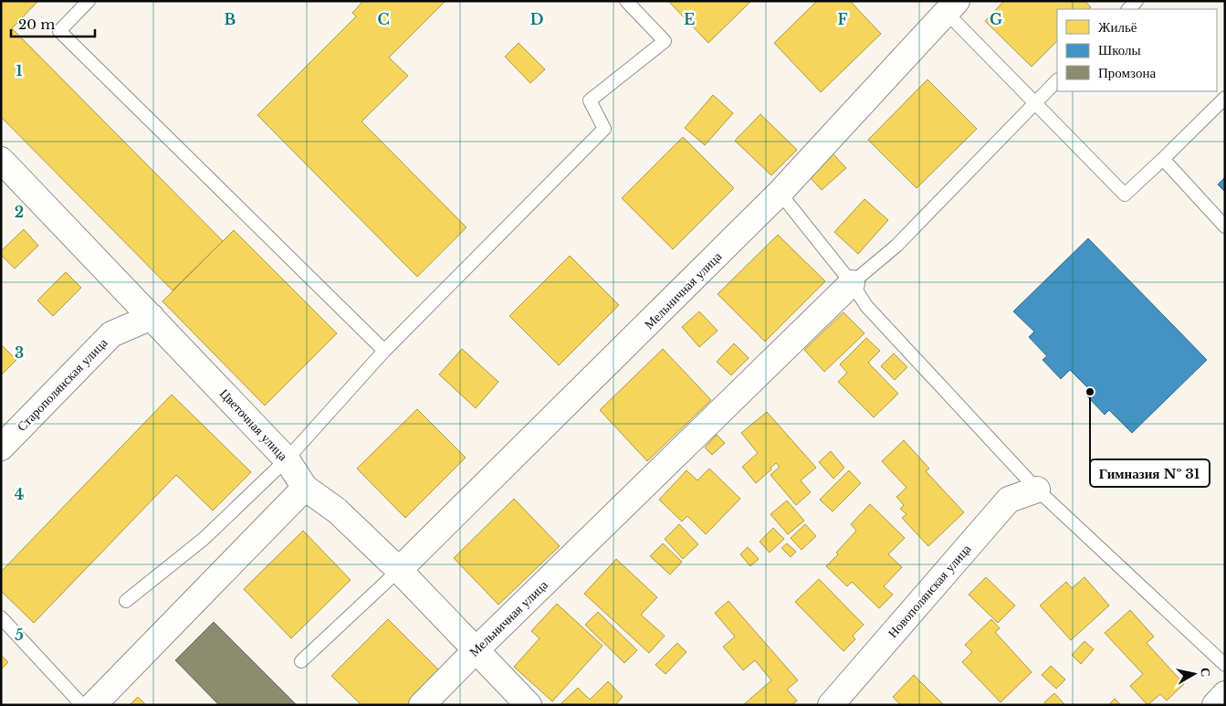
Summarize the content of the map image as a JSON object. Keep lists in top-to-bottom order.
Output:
{
  "streets": {
    "street": [
      "Мельничная улица",
      "Старополянская улица",
      "Цветочная улица",
      "Новополянская улица"
    ]
  },
  "crossings": [
    ["Мельничная улица", "Цветочная улица"],
    ["Старополянская улица", "Цветочная улица"]
  ],
  "places": ["Гимназия № 31"],
  "legend": ["Жильё", "Школы", "Промзона"],
  "scale_bar": "20 m",
  "north": "right",
  "grid": {
    "columns": [
      "B",
      "C",
      "D",
      "E",
      "F",
      "G"
    ],
    "rows": [
      "1",
      "2",
      "3",
      "4",
      "5"
    ]
  }
}
